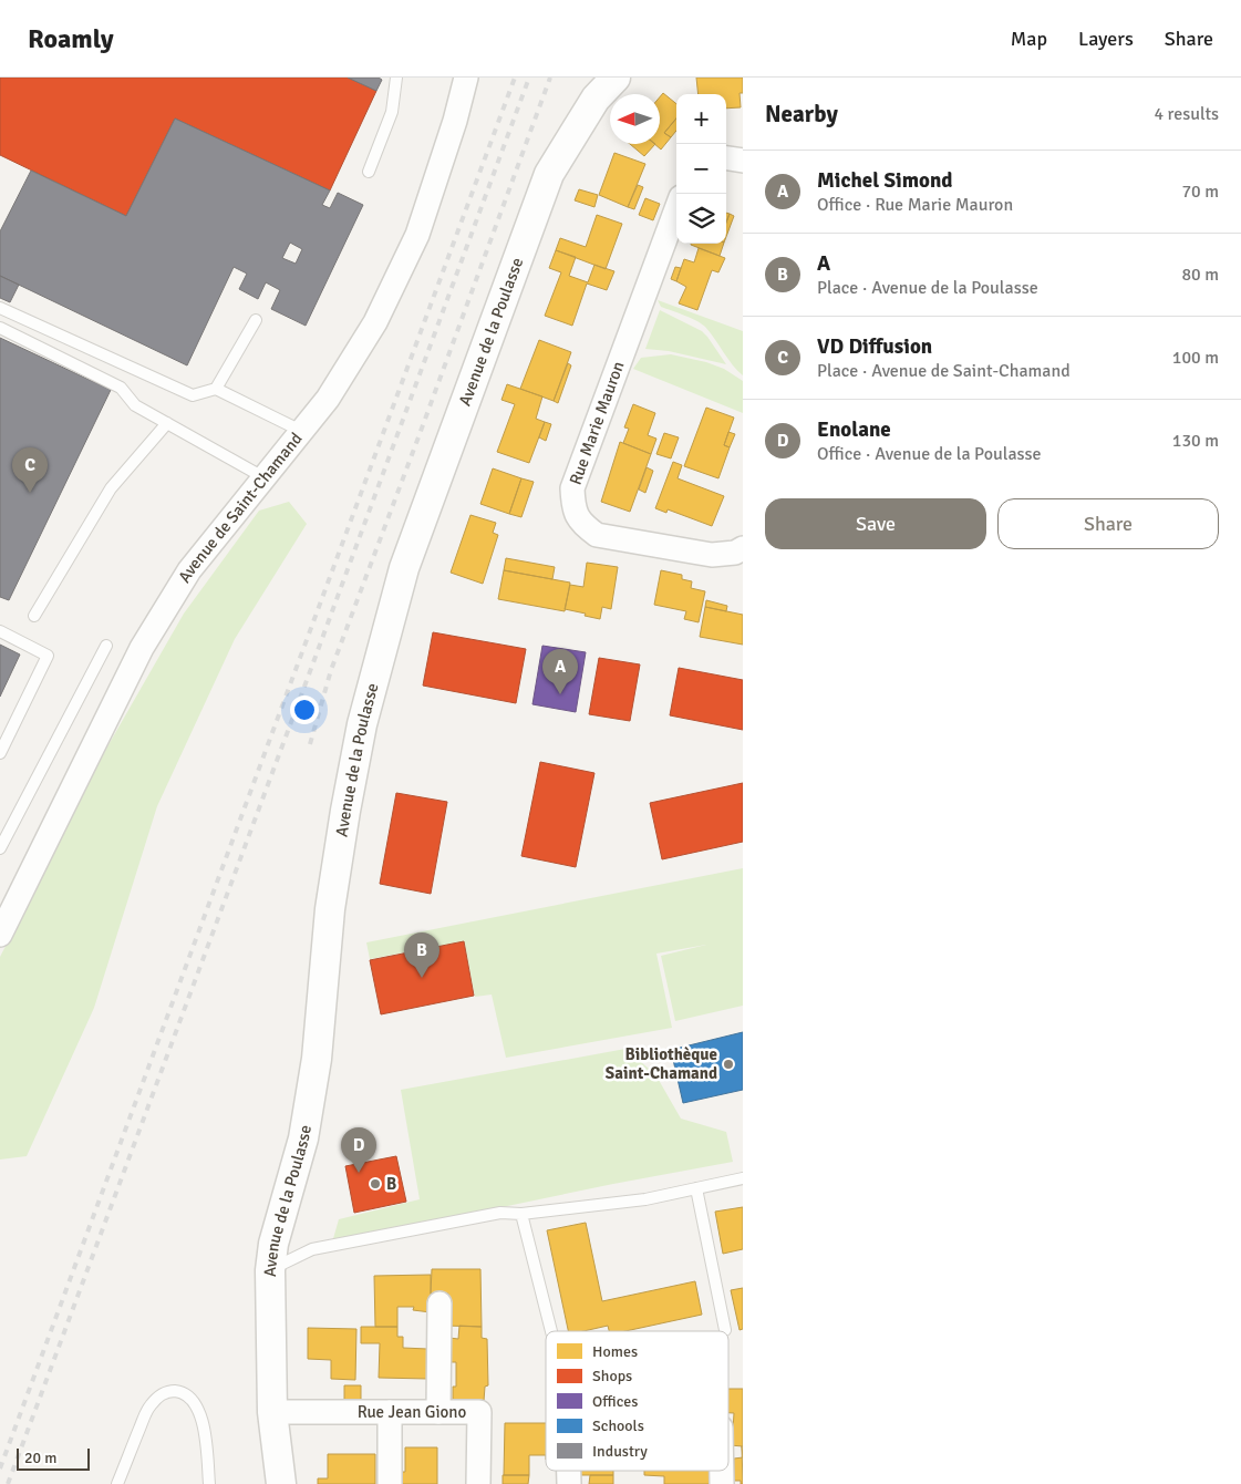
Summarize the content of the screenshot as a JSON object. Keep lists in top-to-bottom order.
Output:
{
  "streets": {
    "street": [
      "Avenue de la Poulasse",
      "Rue Marie Mauron",
      "Avenue de Saint-Chamand",
      "Rue Jean Giono"
    ]
  },
  "crossings": [
    ["Avenue de la Poulasse", "Rue Jean Giono"]
  ],
  "places": ["Bibliothèque Saint-Chamand", "B"],
  "legend": [
    "Homes",
    "Shops",
    "Offices",
    "Schools",
    "Industry"
  ],
  "scale_bar": "20 m",
  "north": "left",
  "page": {
    "header": "Roamly",
    "nav": ["Map", "Layers", "Share"],
    "heading": ["Nearby", "4 results"],
    "map_buttons": ["+", "−"],
    "list": [
      {
        "mark": "A",
        "name": "Michel Simond",
        "note": "Office · Rue Marie Mauron",
        "value": "70 m"
      },
      {
        "mark": "B",
        "name": "A",
        "note": "Place · Avenue de la Poulasse",
        "value": "80 m"
      },
      {
        "mark": "C",
        "name": "VD Diffusion",
        "note": "Place · Avenue de Saint-Chamand",
        "value": "100 m"
      },
      {
        "mark": "D",
        "name": "Enolane",
        "note": "Office · Avenue de la Poulasse",
        "value": "130 m"
      }
    ],
    "pins": [
      "C",
      "A",
      "B",
      "D"
    ],
    "buttons": ["Save", "Share"],
    "scale": "20 m"
  }
}
